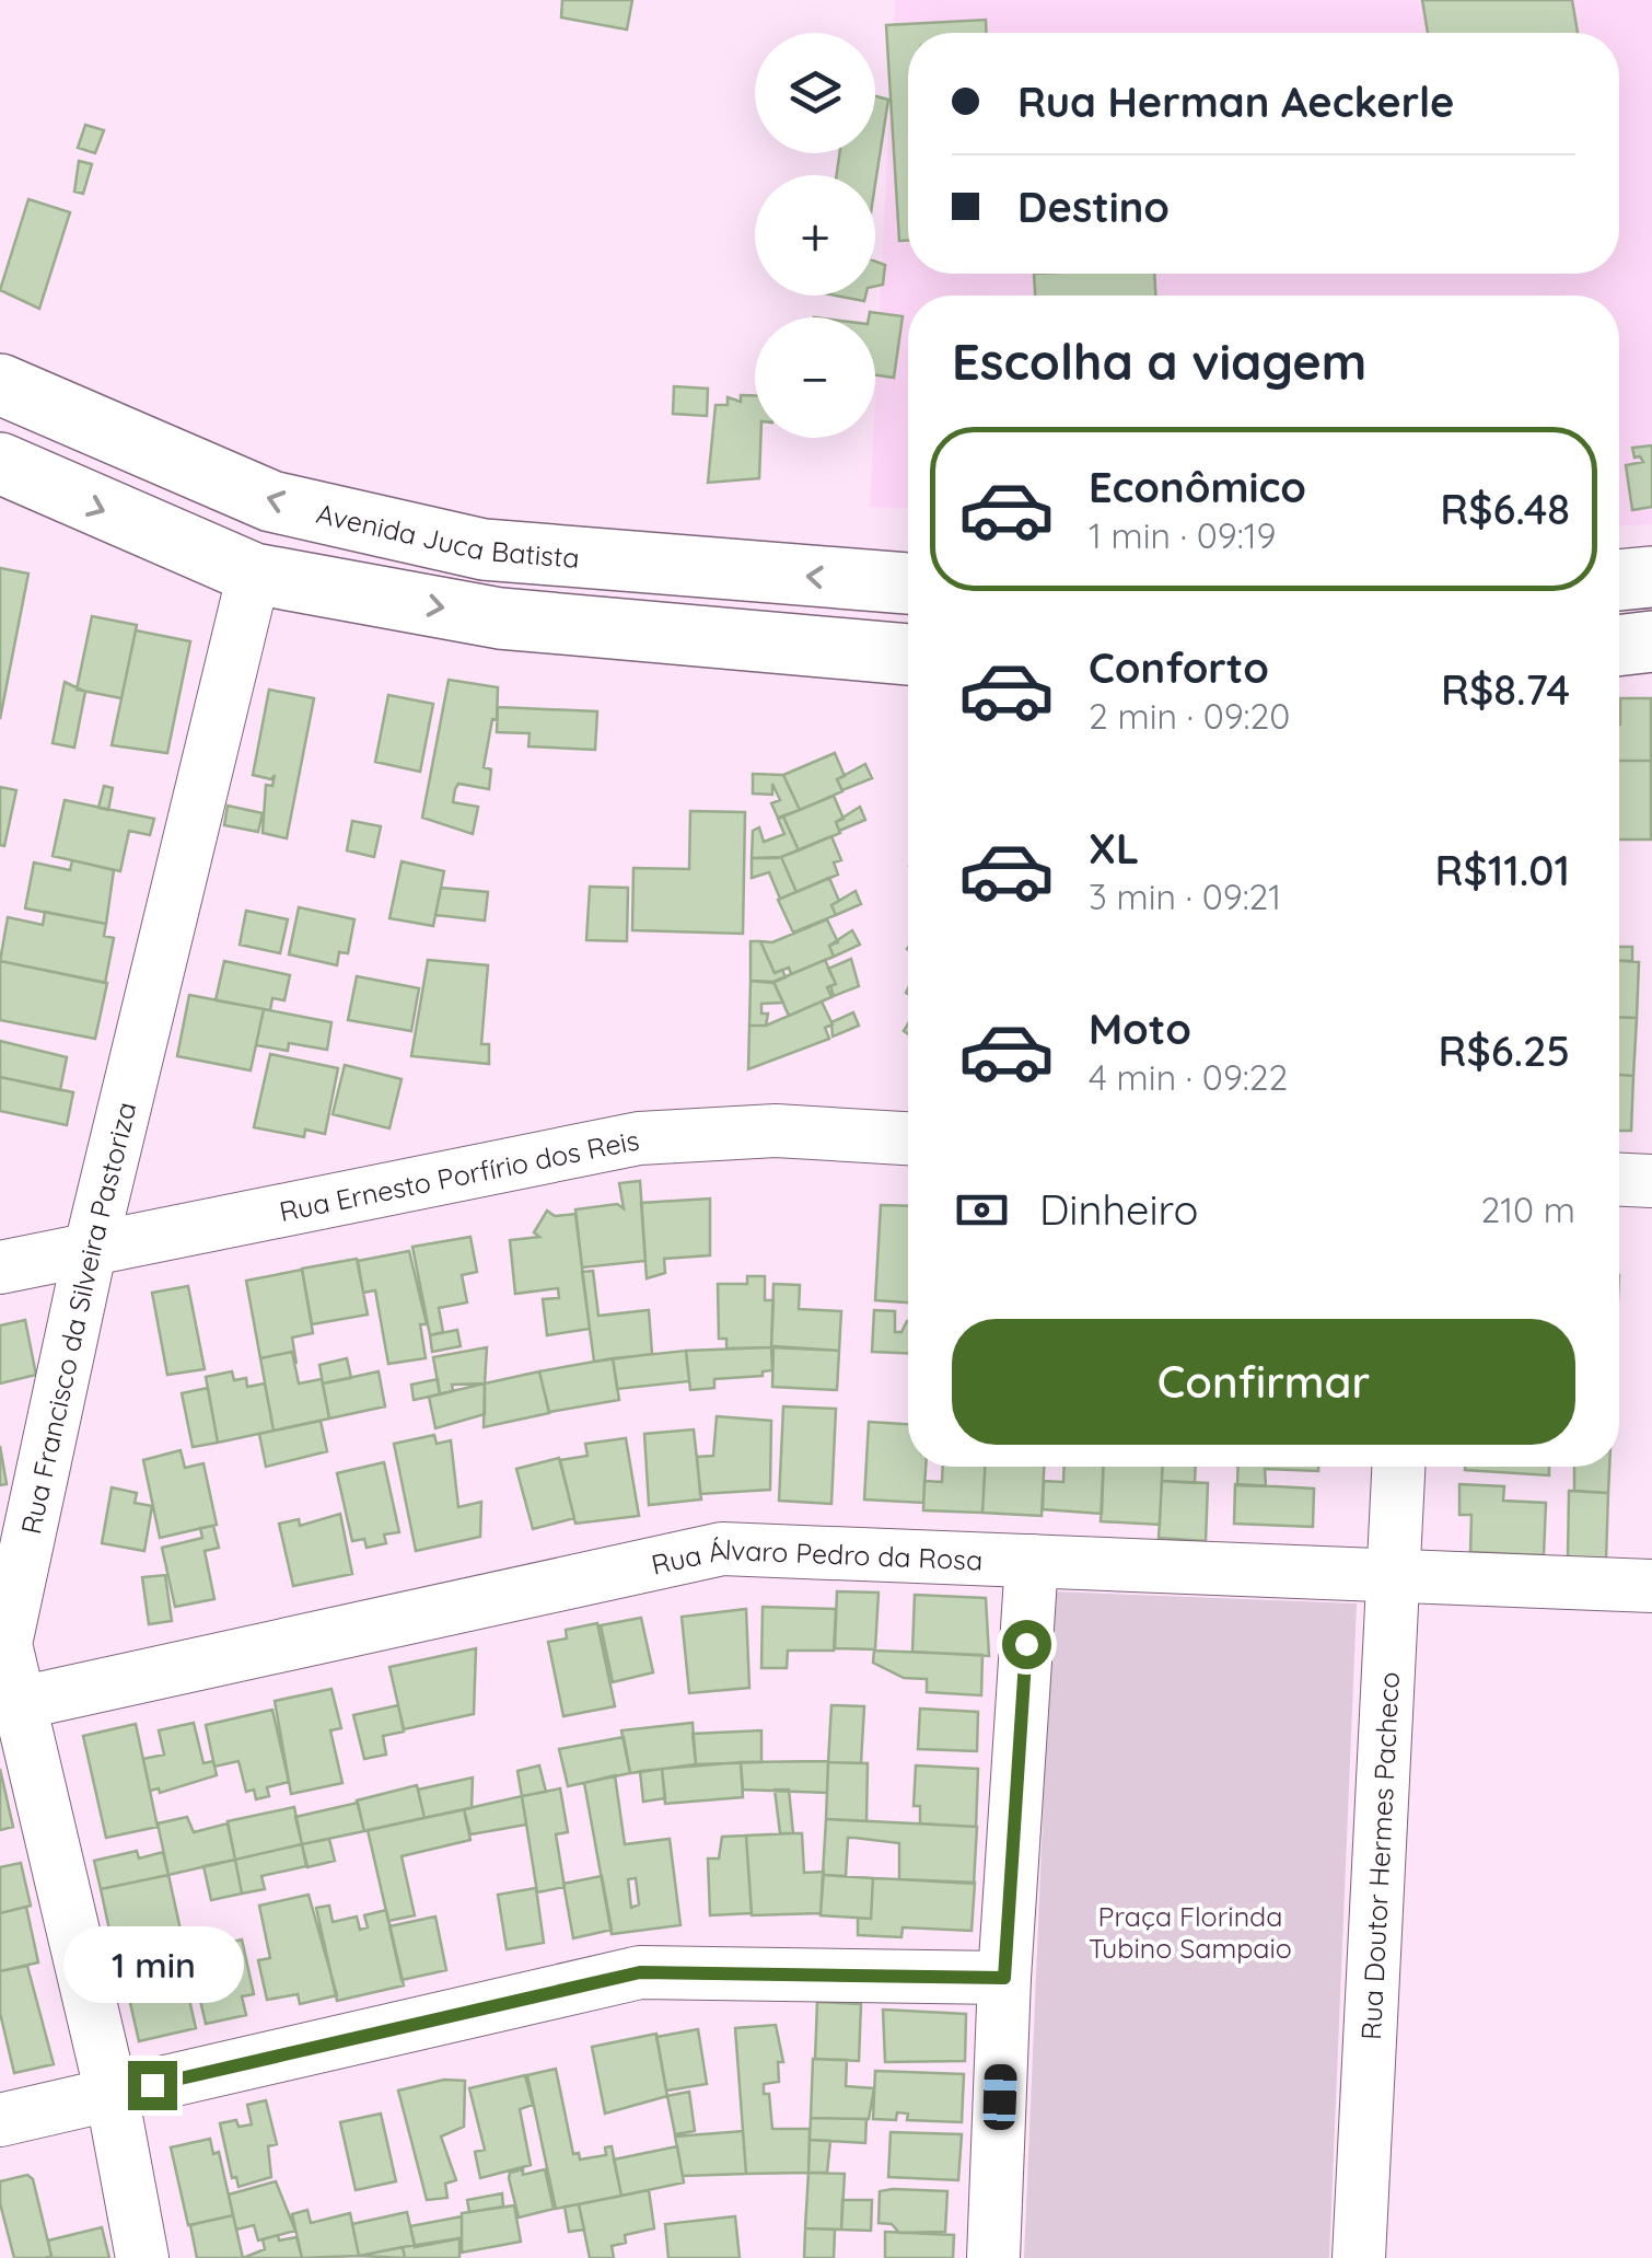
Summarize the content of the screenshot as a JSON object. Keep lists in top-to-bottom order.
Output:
{
  "streets": {
    "main road": ["Avenida Juca Batista"],
    "street": [
      "Rua Ernesto Porfírio dos Reis",
      "Rua Francisco da Silveira Pastoriza",
      "Rua Álvaro Pedro da Rosa",
      "Rua Doutor Hermes Pacheco"
    ]
  },
  "crossings": [
    ["Rua Ernesto Porfírio dos Reis", "Rua Francisco da Silveira Pastoriza"],
    ["Rua Francisco da Silveira Pastoriza", "Rua Álvaro Pedro da Rosa"],
    ["Rua Álvaro Pedro da Rosa", "Rua Doutor Hermes Pacheco"]
  ],
  "parks": ["Praça Florinda Tubino Sampaio"],
  "page": {
    "map_buttons": ["+", "−"],
    "banner": ["Rua Herman Aeckerle", "Destino"],
    "heading": "Escolha a viagem",
    "list": [
      {
        "name": "Econômico",
        "note": "1 min · 09:19",
        "value": "R$6.48"
      },
      {
        "name": "Conforto",
        "note": "2 min · 09:20",
        "value": "R$8.74"
      },
      {
        "name": "XL",
        "note": "3 min · 09:21",
        "value": "R$11.01"
      },
      {
        "name": "Moto",
        "note": "4 min · 09:22",
        "value": "R$6.25"
      }
    ],
    "pay": ["Dinheiro", "210 m"],
    "buttons": "Confirmar",
    "bubble": "1 min"
  }
}
